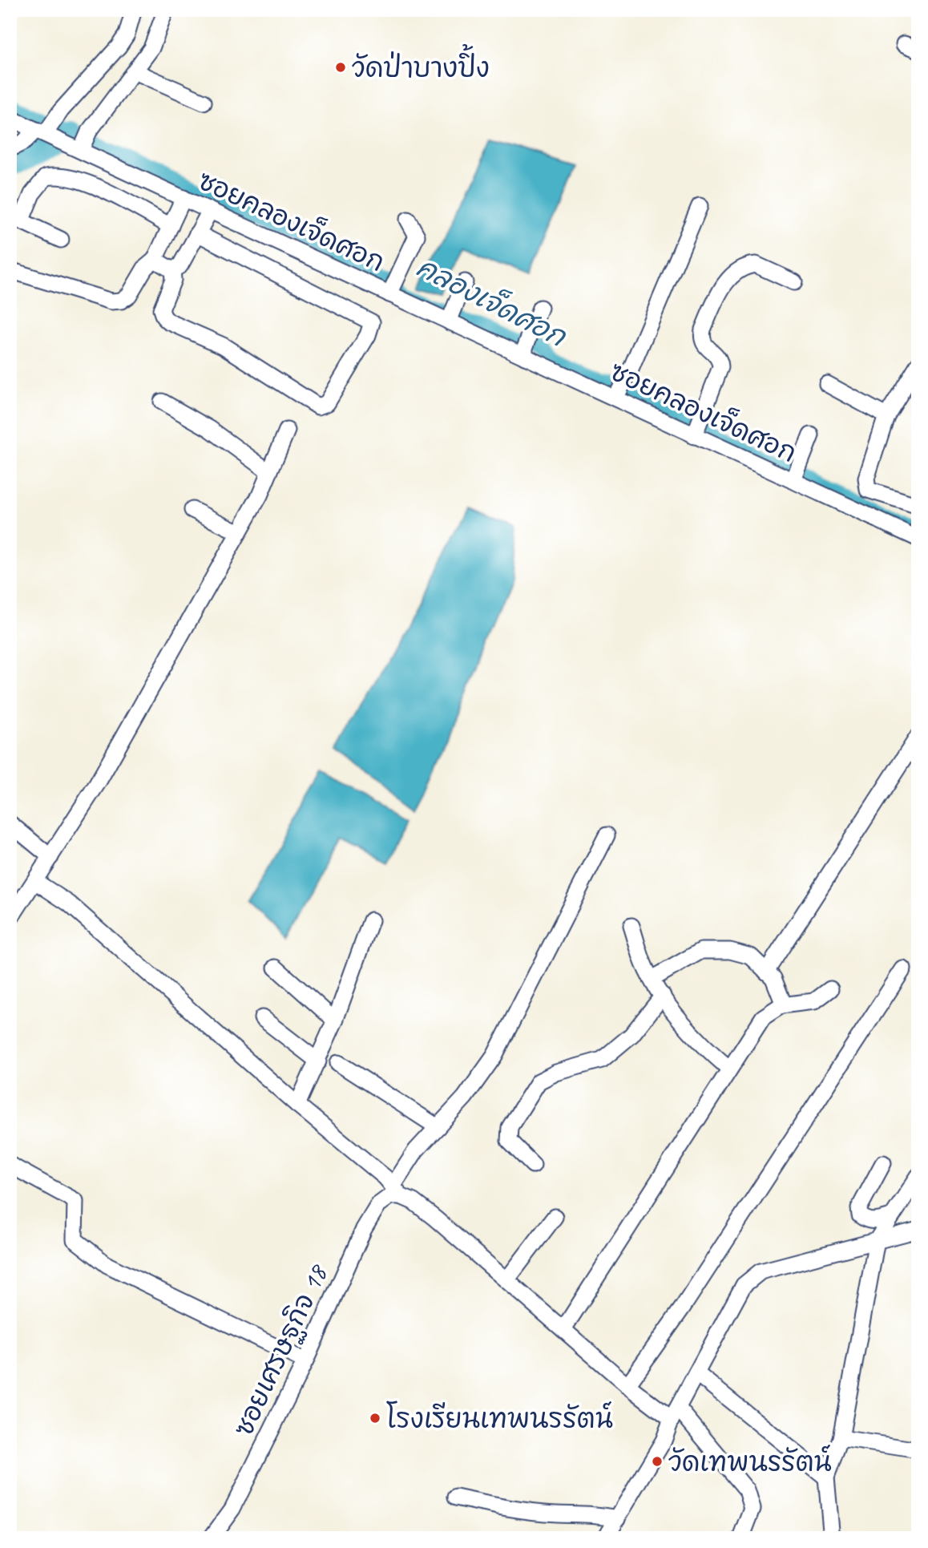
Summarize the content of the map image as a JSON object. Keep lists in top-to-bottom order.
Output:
{
  "streets": {
    "street": ["ซอยคลองเจ็ดศอก", "ซอยเศรษฐกิจ 18"]
  },
  "water": ["คลองเจ็ดศอก"],
  "places": ["วัดป่าบางปิ้ง", "โรงเรียนเทพนรรัตน์", "วัดเทพนรรัตน์"]
}
